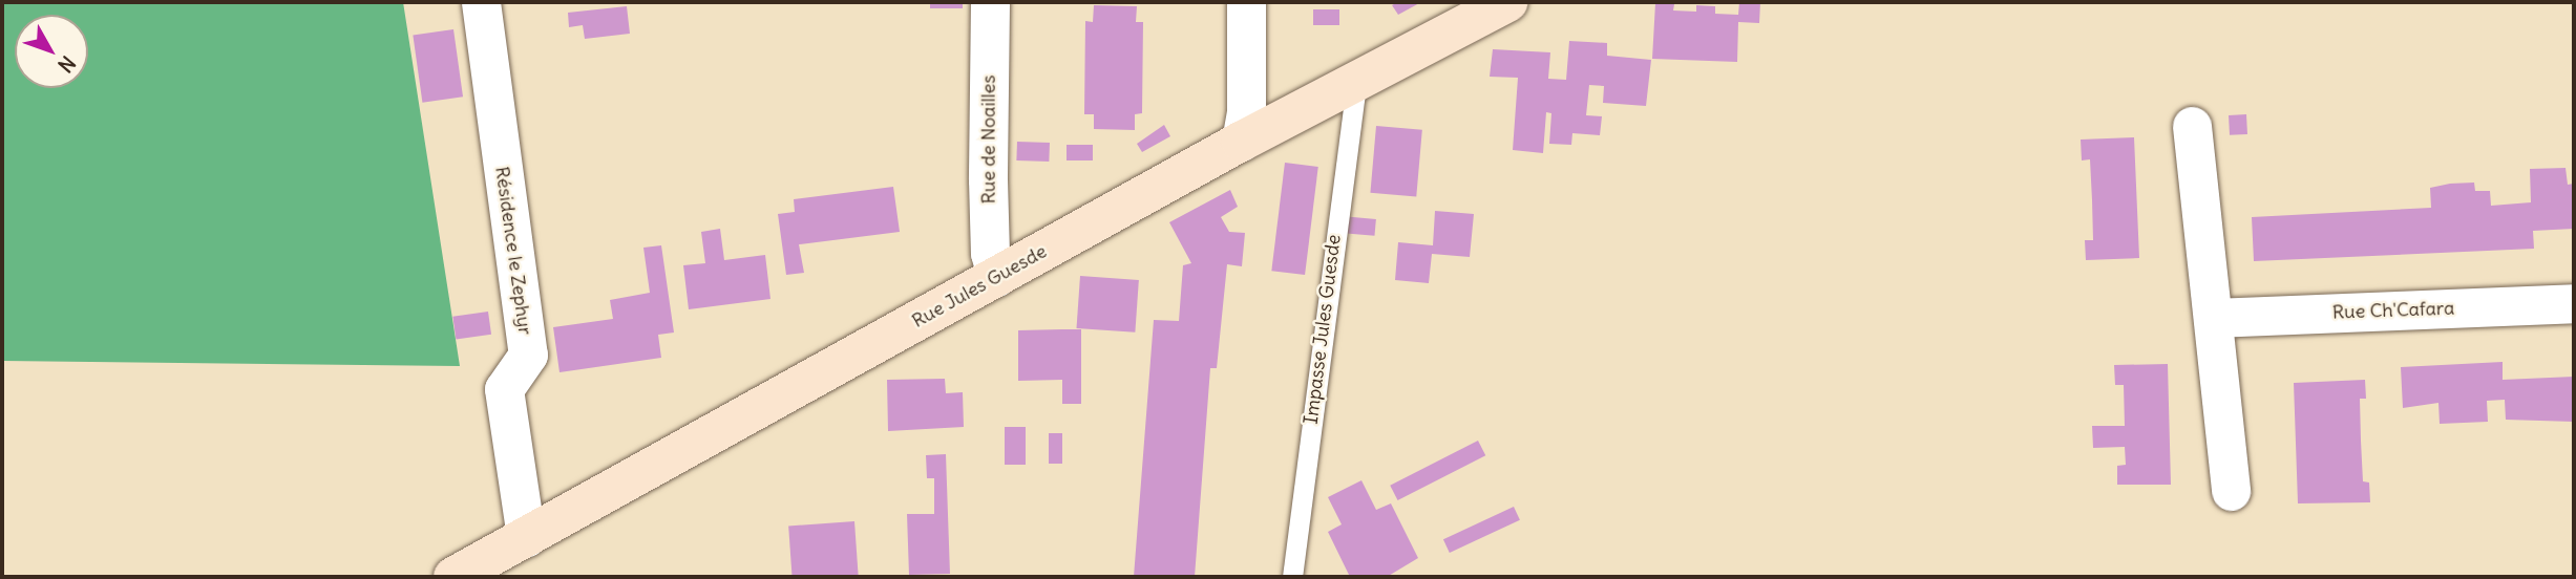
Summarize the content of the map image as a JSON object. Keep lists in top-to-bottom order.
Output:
{
  "streets": {
    "main road": ["Rue Jules Guesde"],
    "street": ["Rue de Noailles", "Résidence le Zephyr", "Rue Ch'Cafara"],
    "lane": ["Impasse Jules Guesde"]
  },
  "crossings": [
    ["Rue de Noailles", "Rue Jules Guesde"],
    ["Résidence le Zephyr", "Rue Jules Guesde"],
    ["Rue Jules Guesde", "Impasse Jules Guesde"]
  ],
  "north": "bottom right"
}
